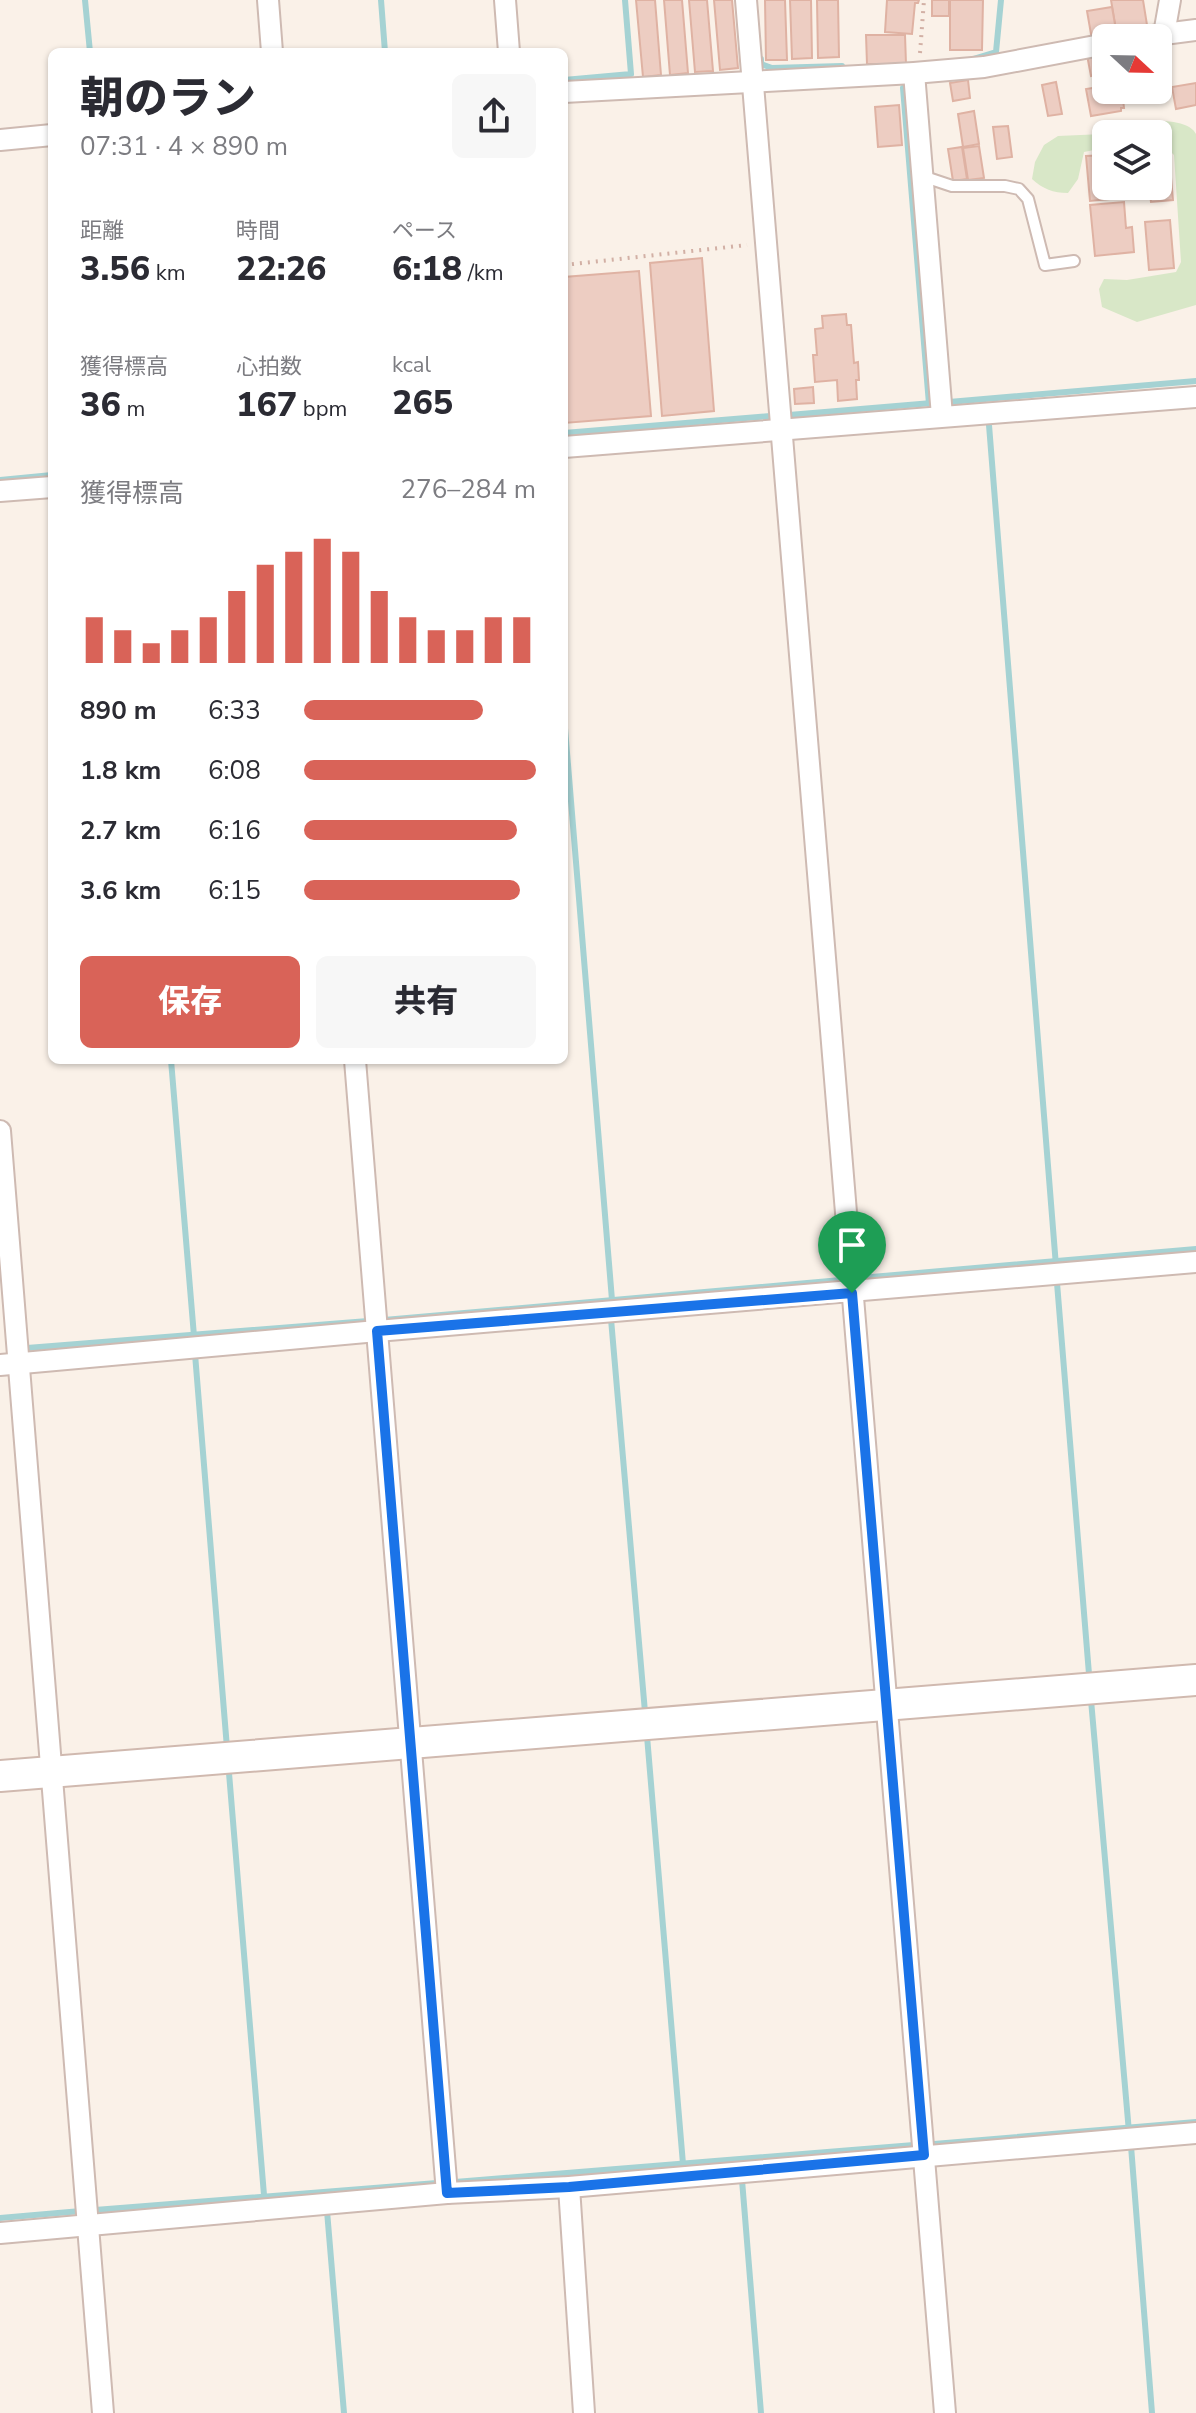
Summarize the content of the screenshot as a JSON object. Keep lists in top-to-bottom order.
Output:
{
  "north": "right",
  "page": {
    "heading": ["朝のラン", "07:31 · 4 × 890 m"],
    "stats": [
      ["距離", "3.56 km"],
      ["時間", "22:26"],
      ["ペース", "6:18 /km"],
      ["獲得標高", "36 m"],
      ["心拍数", "167 bpm"],
      ["kcal", "265"]
    ],
    "chart": ["獲得標高", "276–284 m"],
    "list": [
      {
        "name": "890 m",
        "note": "6:33"
      },
      {
        "name": "1.8 km",
        "note": "6:08"
      },
      {
        "name": "2.7 km",
        "note": "6:16"
      },
      {
        "name": "3.6 km",
        "note": "6:15"
      }
    ],
    "buttons": ["保存", "共有"]
  }
}
